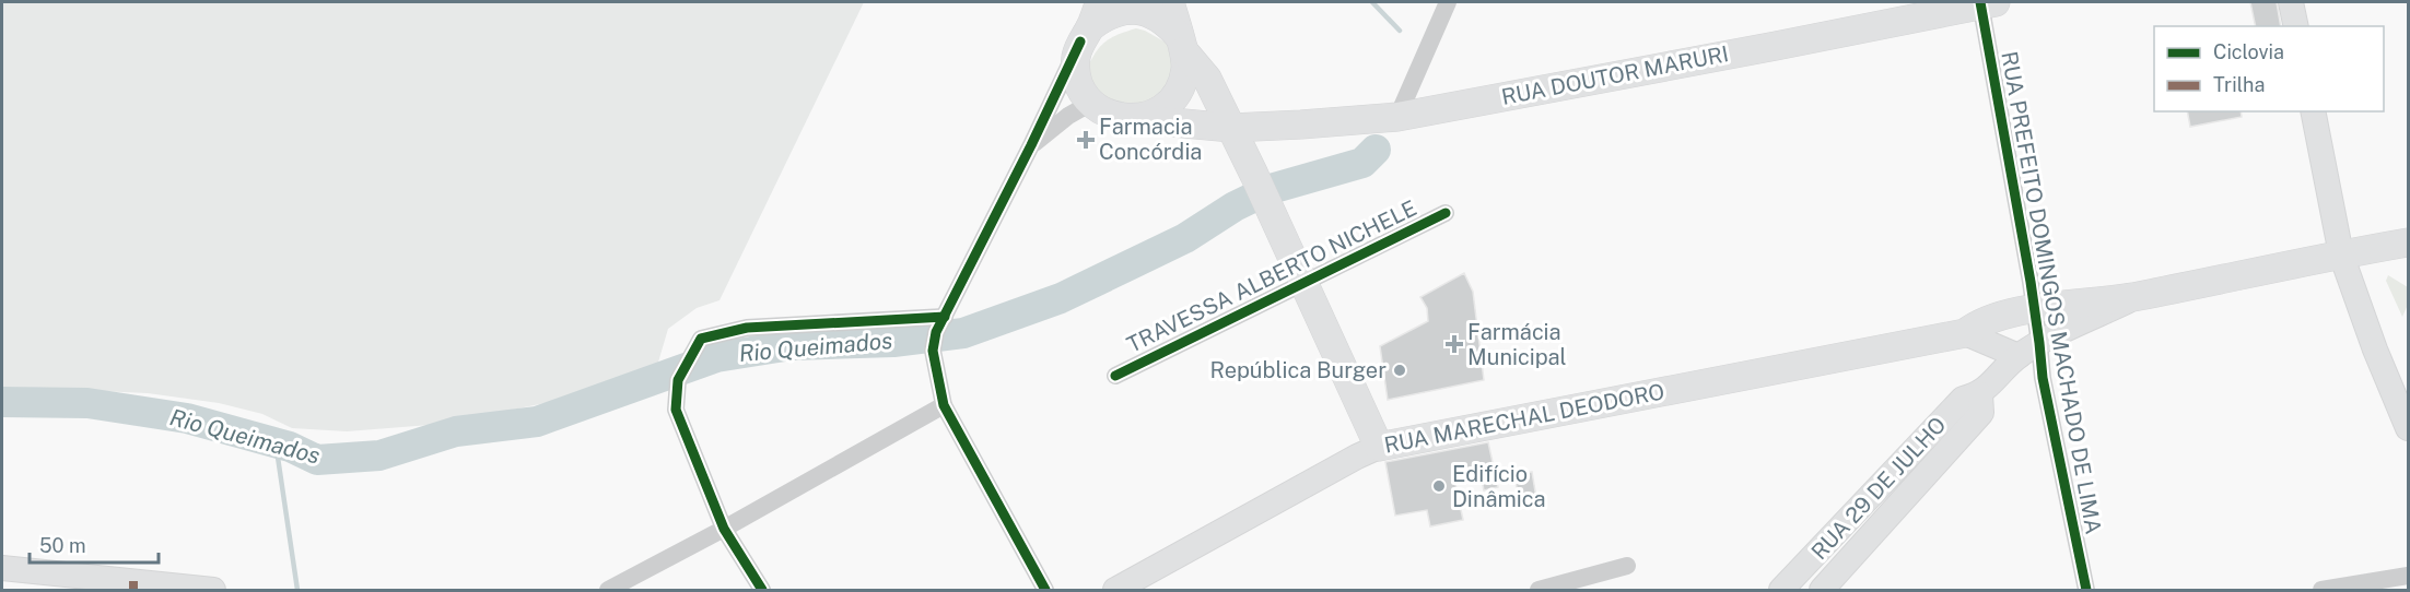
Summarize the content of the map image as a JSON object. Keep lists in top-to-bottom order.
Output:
{
  "streets": {
    "main road": ["RUA DOUTOR MARURI", "RUA MARECHAL DEODORO", "RUA 29 DE JULHO"],
    "street": ["TRAVESSA ALBERTO NICHELE", "RUA PREFEITO DOMINGOS MACHADO DE LIMA"]
  },
  "crossings": [
    ["RUA DOUTOR MARURI", "RUA PREFEITO DOMINGOS MACHADO DE LIMA"],
    ["RUA PREFEITO DOMINGOS MACHADO DE LIMA", "RUA MARECHAL DEODORO"],
    ["RUA PREFEITO DOMINGOS MACHADO DE LIMA", "RUA 29 DE JULHO"],
    ["RUA MARECHAL DEODORO", "RUA 29 DE JULHO"]
  ],
  "water": ["Rio Queimados"],
  "places": {
    "health": ["Farmacia Concórdia", "Farmácia Municipal"],
    "other": ["República Burger", "Edifício Dinâmica"]
  },
  "legend": ["Ciclovia", "Trilha"],
  "scale_bar": "50 m"
}
